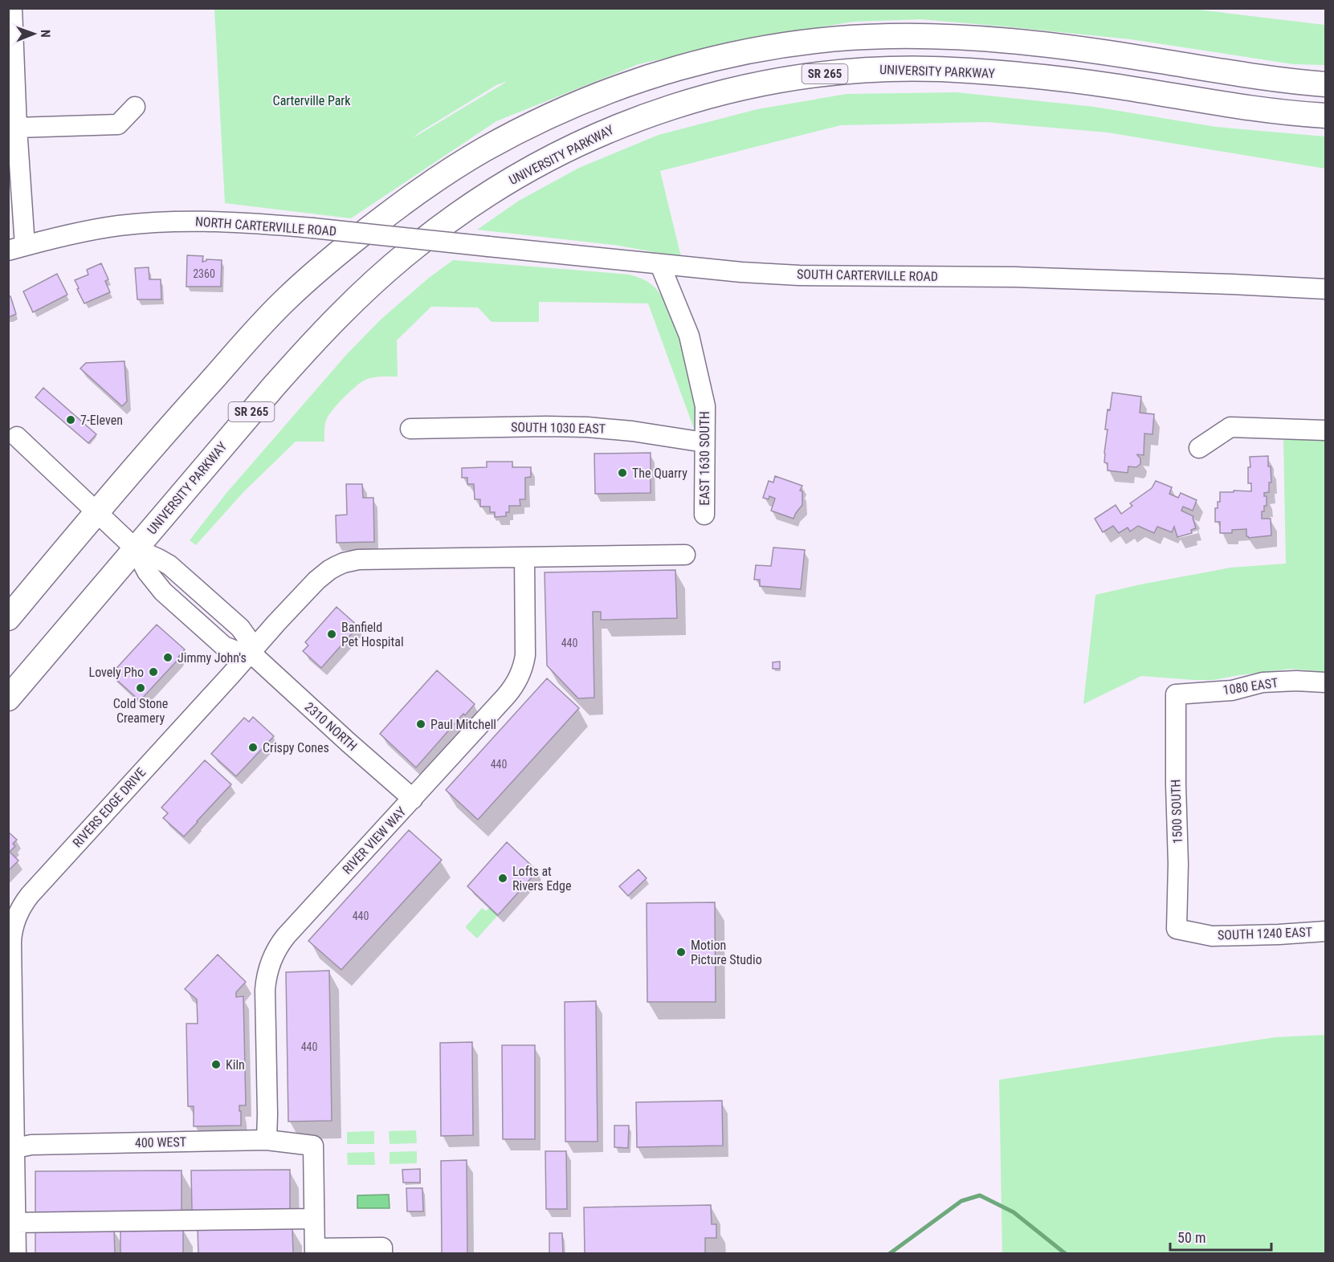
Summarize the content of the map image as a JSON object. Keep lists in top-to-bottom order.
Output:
{
  "streets": {
    "main road": ["UNIVERSITY PARKWAY", "SR 265"],
    "street": [
      "NORTH CARTERVILLE ROAD",
      "SOUTH CARTERVILLE ROAD",
      "SOUTH 1030 EAST",
      "EAST 1630 SOUTH",
      "1080 EAST",
      "2310 NORTH",
      "RIVERS EDGE DRIVE",
      "1500 SOUTH",
      "RIVER VIEW WAY",
      "SOUTH 1240 EAST",
      "400 WEST"
    ]
  },
  "crossings": [
    ["UNIVERSITY PARKWAY", "2310 NORTH"],
    ["NORTH CARTERVILLE ROAD", "SOUTH CARTERVILLE ROAD"],
    ["SOUTH CARTERVILLE ROAD", "EAST 1630 SOUTH"],
    ["SOUTH 1030 EAST", "EAST 1630 SOUTH"],
    ["1080 EAST", "1500 SOUTH"],
    ["2310 NORTH", "RIVERS EDGE DRIVE"],
    ["2310 NORTH", "RIVER VIEW WAY"],
    ["RIVERS EDGE DRIVE", "RIVER VIEW WAY"],
    ["RIVERS EDGE DRIVE", "400 WEST"],
    ["1500 SOUTH", "SOUTH 1240 EAST"],
    ["RIVER VIEW WAY", "400 WEST"]
  ],
  "parks": ["Carterville Park"],
  "places": [
    "7-Eleven",
    "The Quarry",
    "Banfield Pet Hospital",
    "Jimmy John's",
    "Lovely Pho",
    "Cold Stone Creamery",
    "Paul Mitchell",
    "Crispy Cones",
    "Lofts at Rivers Edge",
    "Motion Picture Studio",
    "Kiln"
  ],
  "house_numbers": [
    "2360",
    "440",
    "440",
    "440",
    "440"
  ],
  "scale_bar": "50 m",
  "north": "right"
}
